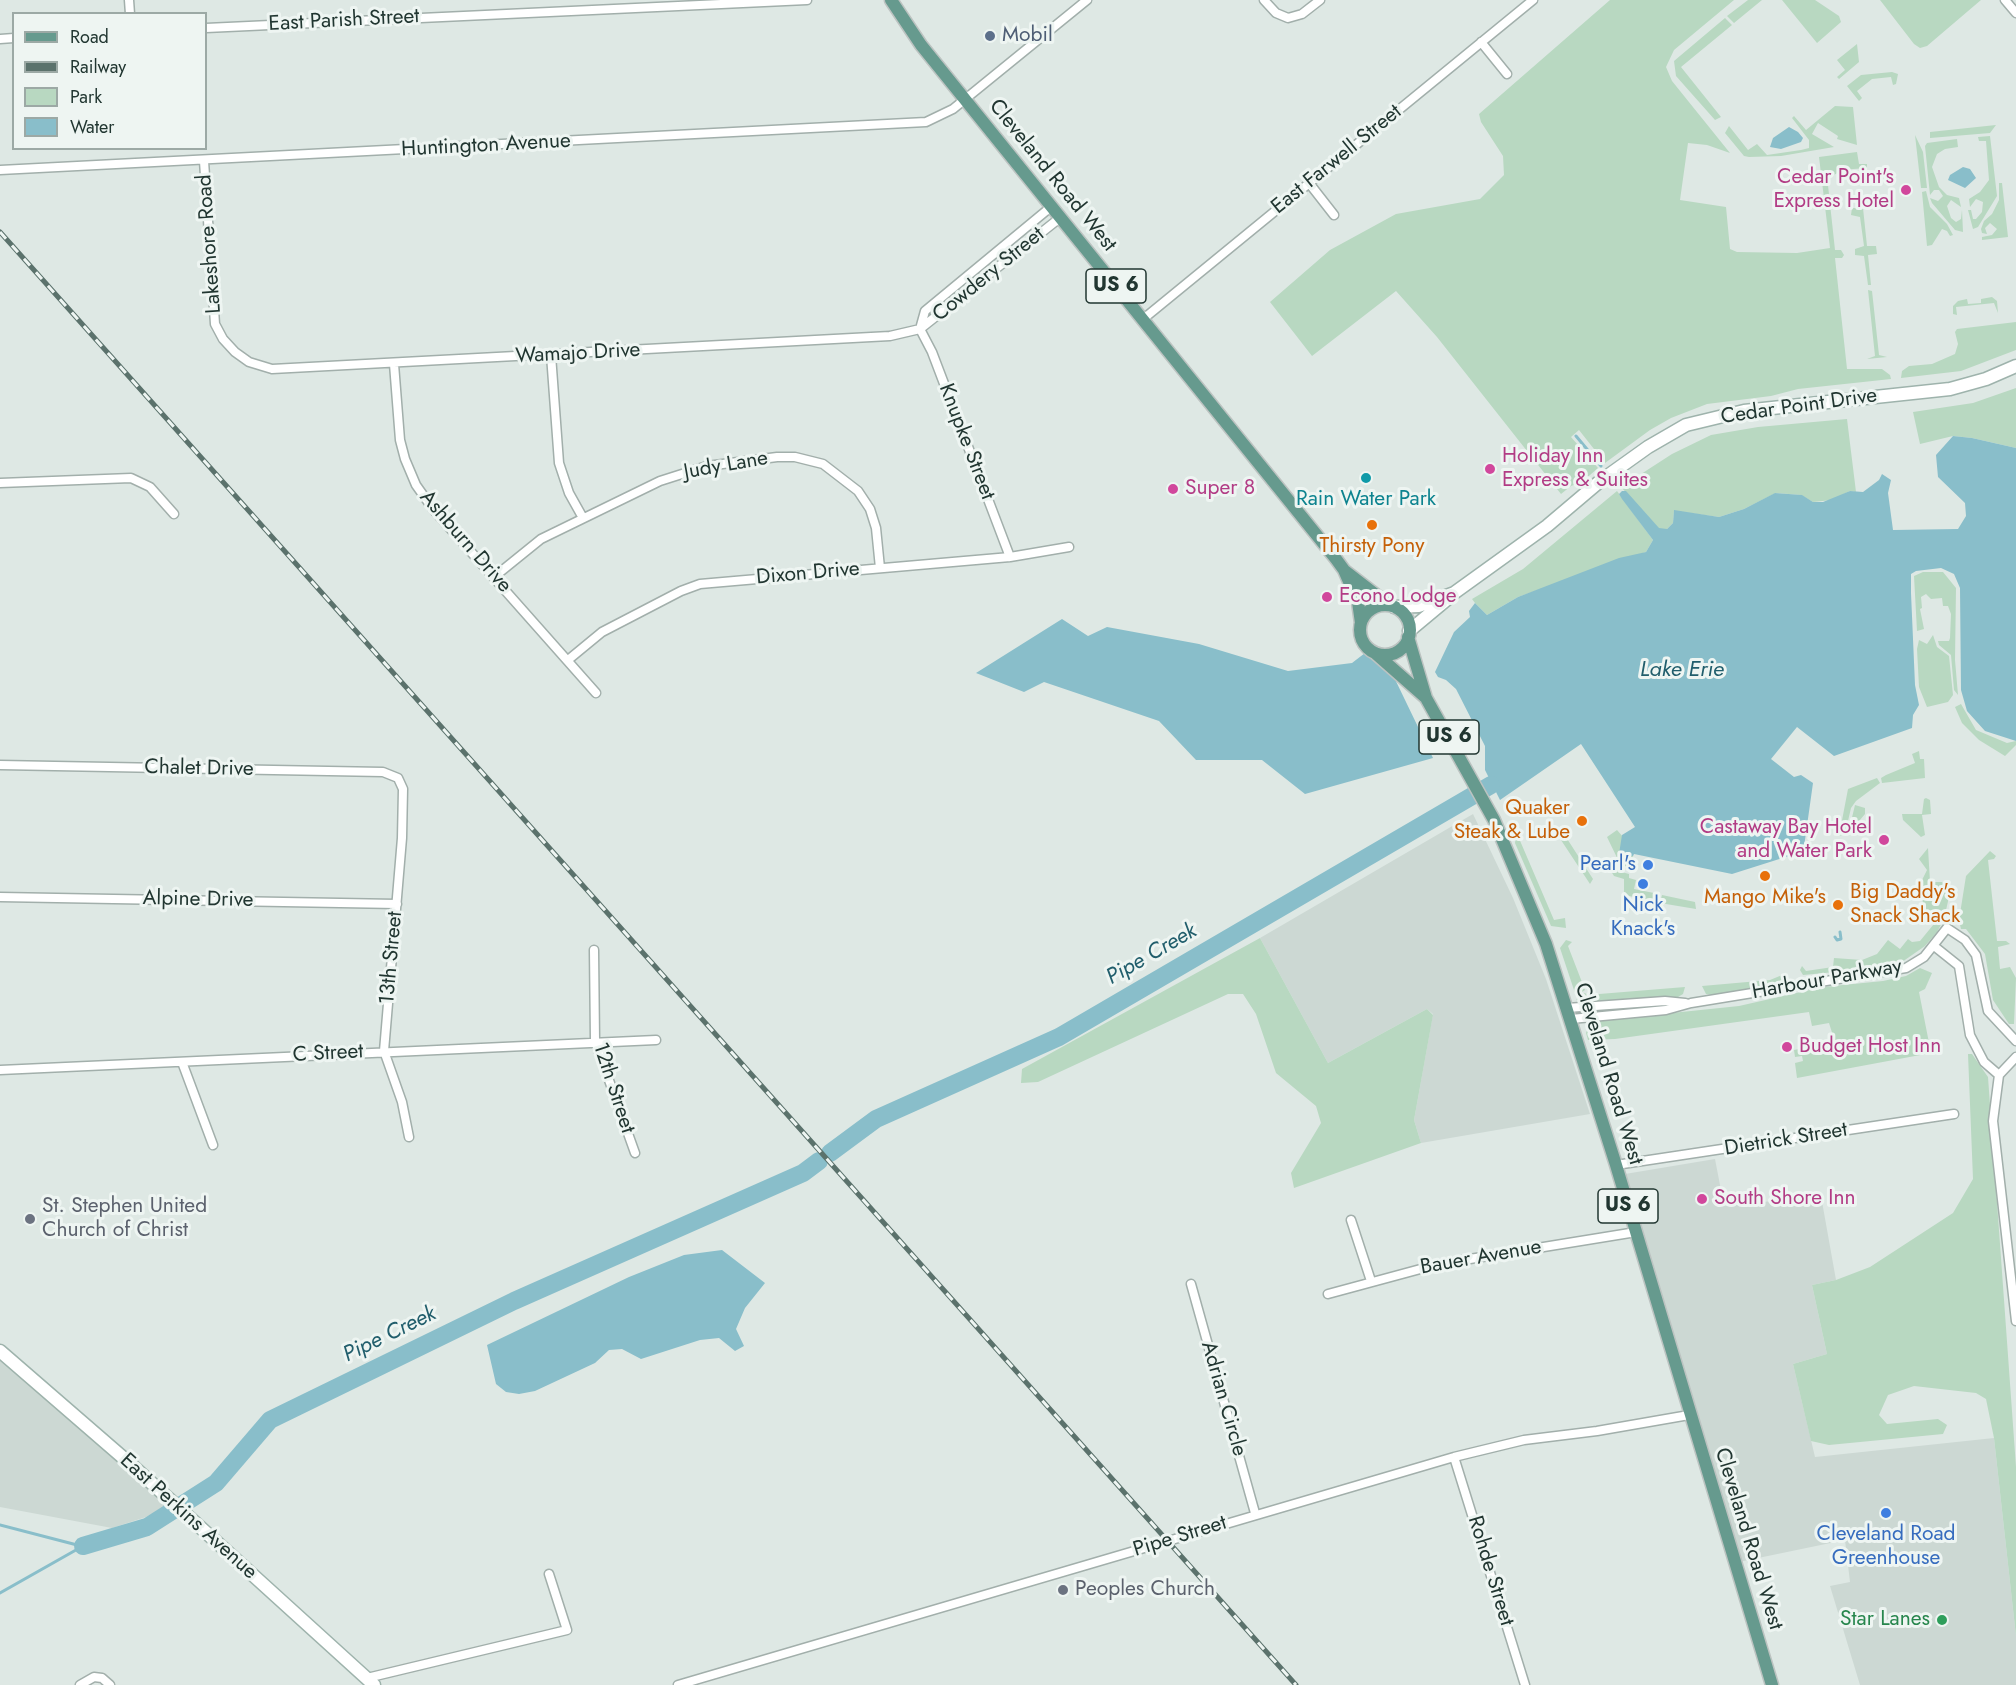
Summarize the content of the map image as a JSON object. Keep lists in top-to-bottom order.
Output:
{
  "streets": {
    "main road": [
      "Cleveland Road West",
      "US 6",
      "Cedar Point Drive",
      "East Perkins Avenue"
    ],
    "street": [
      "East Parish Street",
      "Huntington Avenue",
      "East Farwell Street",
      "Lakeshore Road",
      "Cowdery Street",
      "Wamajo Drive",
      "Knupke Street",
      "Judy Lane",
      "Ashburn Drive",
      "Dixon Drive",
      "Chalet Drive",
      "Alpine Drive",
      "13th Street",
      "Harbour Parkway",
      "C Street",
      "12th Street",
      "Dietrick Street",
      "Bauer Avenue",
      "Adrian Circle",
      "Pipe Street",
      "Rohde Street"
    ]
  },
  "crossings": [
    ["Huntington Avenue", "Cleveland Road West"],
    ["Huntington Avenue", "Lakeshore Road"],
    ["East Farwell Street", "Cleveland Road West"],
    ["Cleveland Road West", "Cowdery Street"],
    ["Cleveland Road West", "Cedar Point Drive"],
    ["Cleveland Road West", "Harbour Parkway"],
    ["Cleveland Road West", "Dietrick Street"],
    ["Cleveland Road West", "Bauer Avenue"],
    ["Cleveland Road West", "Pipe Street"],
    ["Lakeshore Road", "Wamajo Drive"],
    ["Cowdery Street", "Wamajo Drive"],
    ["Cowdery Street", "Knupke Street"],
    ["Wamajo Drive", "Knupke Street"],
    ["Wamajo Drive", "Ashburn Drive"],
    ["Knupke Street", "Dixon Drive"],
    ["Judy Lane", "Ashburn Drive"],
    ["Judy Lane", "Dixon Drive"],
    ["Ashburn Drive", "Dixon Drive"],
    ["Chalet Drive", "13th Street"],
    ["Alpine Drive", "13th Street"],
    ["13th Street", "C Street"],
    ["C Street", "12th Street"],
    ["Adrian Circle", "Pipe Street"],
    ["Pipe Street", "Rohde Street"]
  ],
  "water": ["Lake Erie", "Pipe Creek"],
  "places": [
    "Mobil",
    "Cedar Point's Express Hotel",
    "Holiday Inn Express & Suites",
    "Rain Water Park",
    "Super 8",
    "Thirsty Pony",
    "Econo Lodge",
    "Quaker Steak & Lube",
    "Castaway Bay Hotel and Water Park",
    "Pearl's",
    "Mango Mike's",
    "Nick Knack's",
    "Big Daddy's Snack Shack",
    "Budget Host Inn",
    "South Shore Inn",
    "St. Stephen United Church of Christ",
    "Cleveland Road Greenhouse",
    "Peoples Church",
    "Star Lanes"
  ],
  "legend": [
    "Road",
    "Railway",
    "Park",
    "Water"
  ]
}
